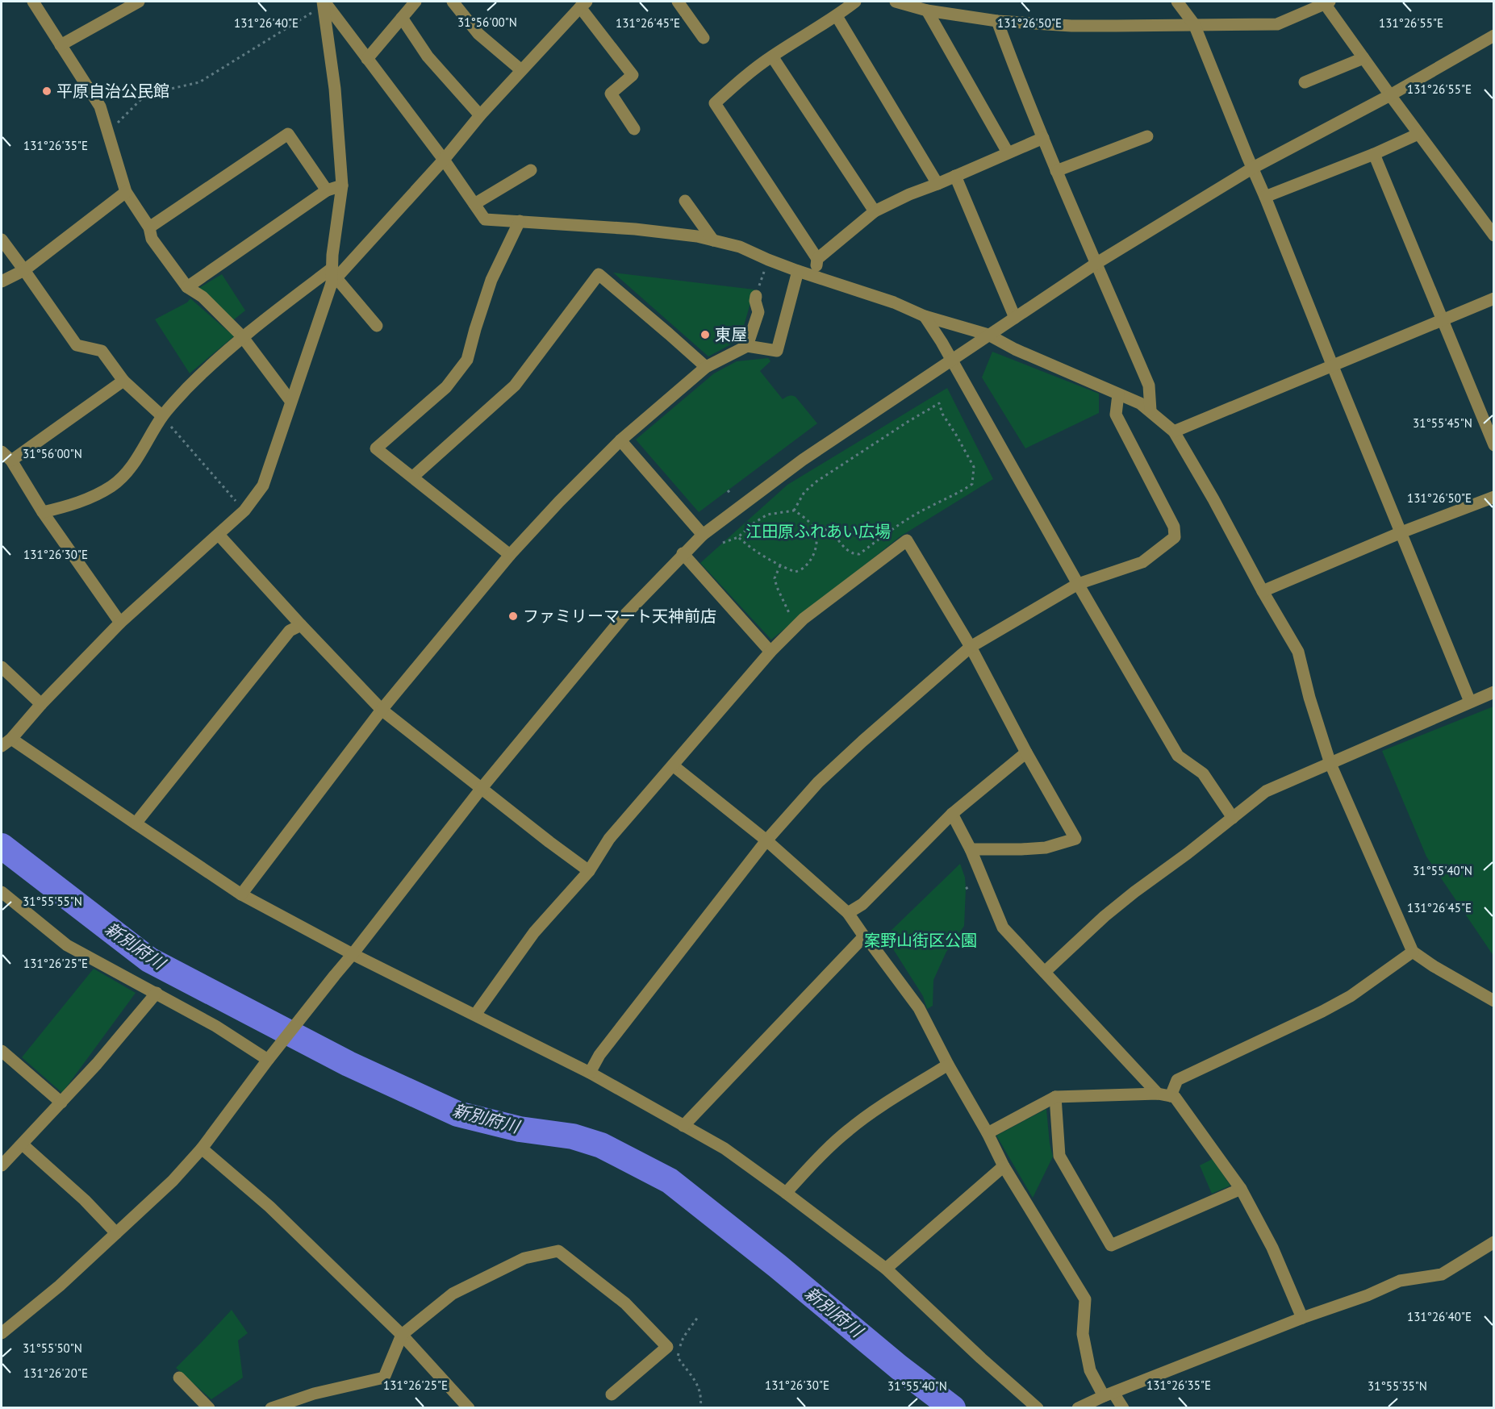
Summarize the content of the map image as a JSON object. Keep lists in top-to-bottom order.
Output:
{
  "water": ["新別府川"],
  "parks": ["江田原ふれあい広場", "案野山街区公園"],
  "places": ["平原自治公民館", "東屋", "ファミリーマート天神前店"],
  "coordinates": [
    "31°56'00\"N",
    "131°26'40\"E",
    "131°26'45\"E",
    "131°26'50\"E",
    "131°26'55\"E",
    "131°26'35\"E",
    "31°55'45\"N",
    "131°26'30\"E",
    "31°55'40\"N",
    "31°55'55\"N",
    "131°26'25\"E",
    "31°55'50\"N",
    "131°26'20\"E",
    "31°55'35\"N"
  ]
}
